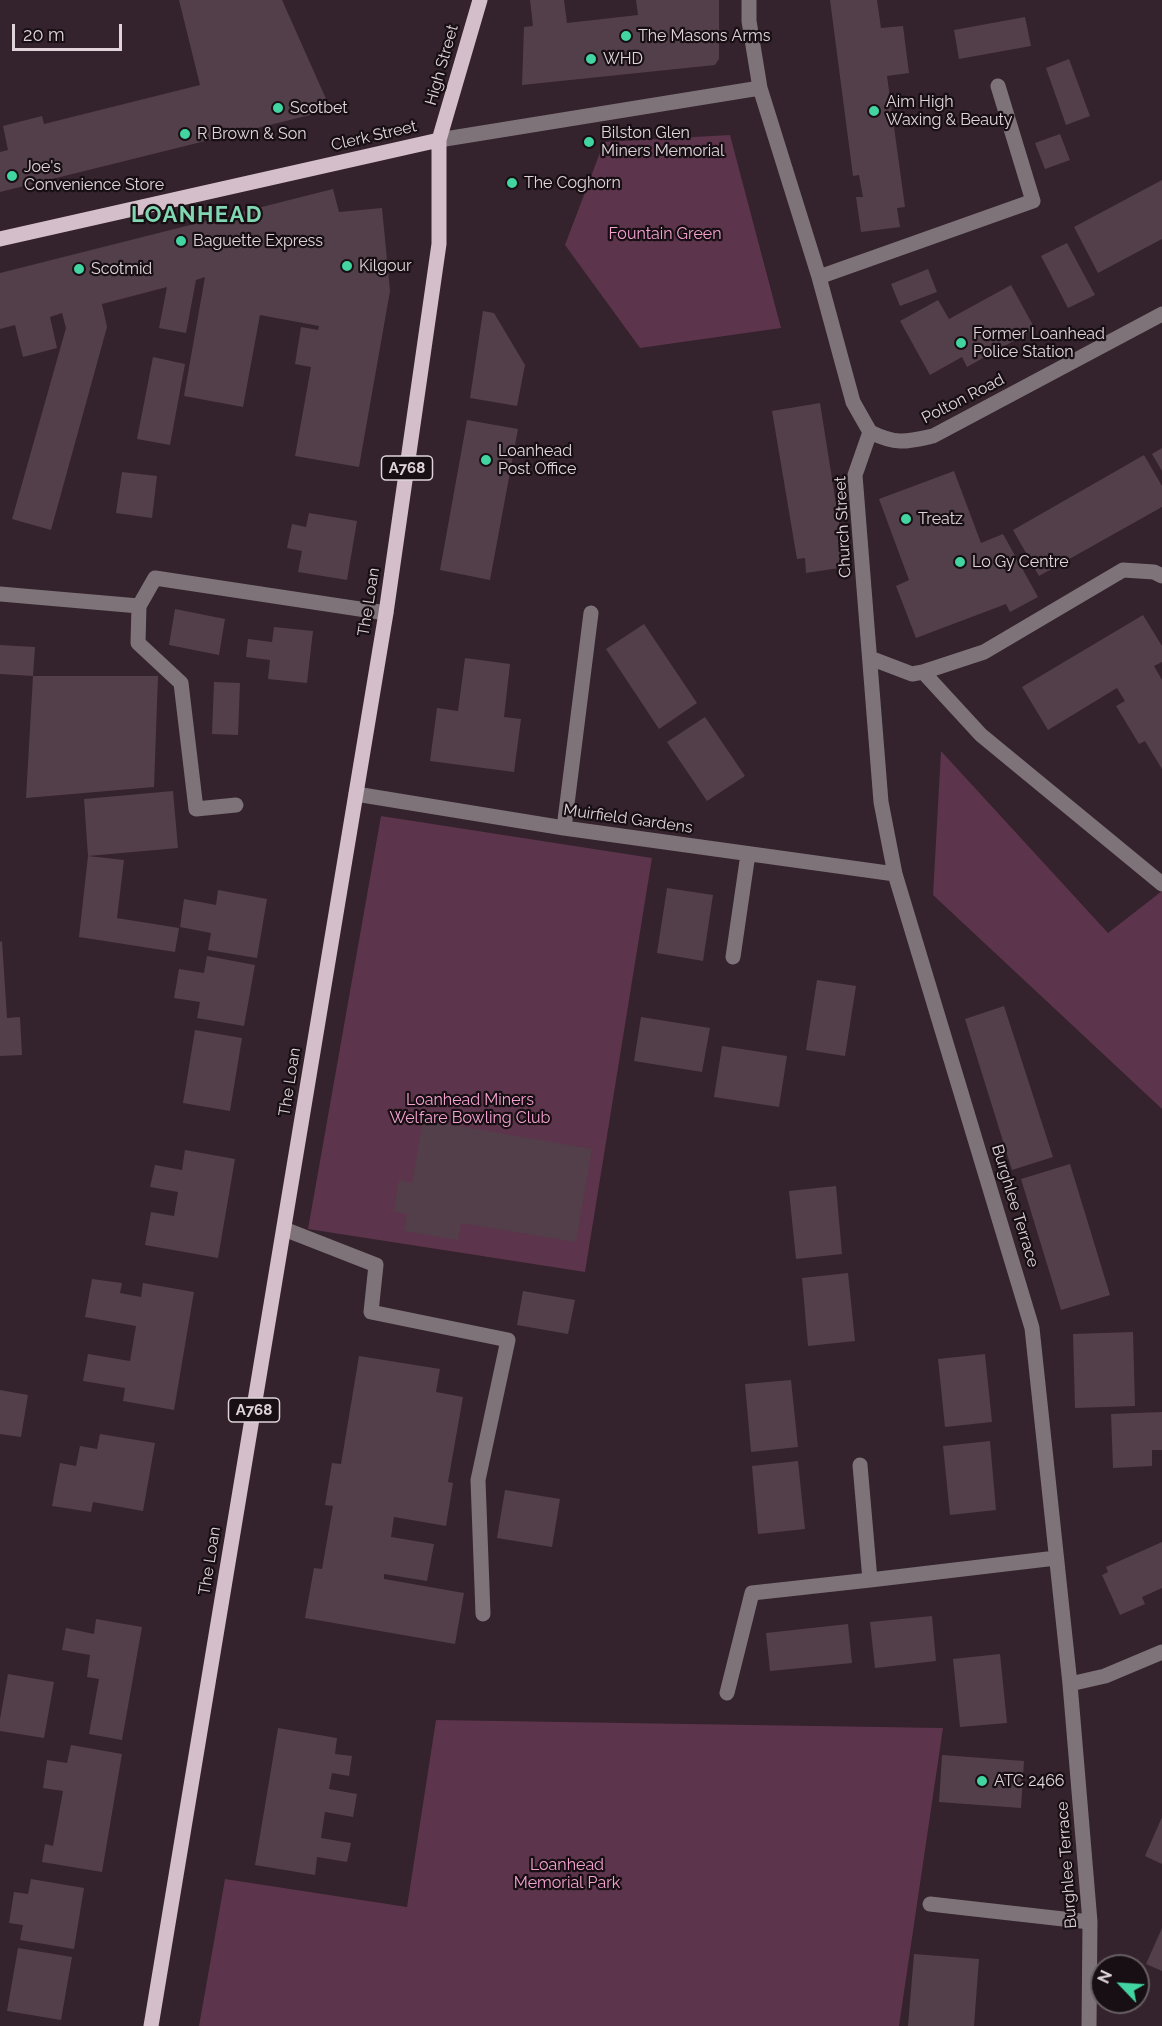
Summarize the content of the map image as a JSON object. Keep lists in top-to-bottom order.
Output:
{
  "streets": {
    "main road": [
      "High Street",
      "Clerk Street",
      "A768",
      "The Loan"
    ],
    "street": [
      "Polton Road",
      "Church Street",
      "Muirfield Gardens",
      "Burghlee Terrace"
    ]
  },
  "crossings": [
    ["High Street", "Clerk Street"],
    ["High Street", "The Loan"],
    ["Clerk Street", "The Loan"],
    ["Polton Road", "Church Street"],
    ["Church Street", "Muirfield Gardens"],
    ["Church Street", "Burghlee Terrace"],
    ["The Loan", "Muirfield Gardens"],
    ["Muirfield Gardens", "Burghlee Terrace"]
  ],
  "districts": ["LOANHEAD"],
  "parks": ["Fountain Green", "Loanhead Miners Welfare Bowling Club", "Loanhead Memorial Park"],
  "places": [
    "The Masons Arms",
    "WHD",
    "Scotbet",
    "Aim High Waxing & Beauty",
    "R Brown & Son",
    "Bilston Glen Miners Memorial",
    "Joe's Convenience Store",
    "The Coghorn",
    "Baguette Express",
    "Kilgour",
    "Scotmid",
    "Former Loanhead Police Station",
    "Loanhead Post Office",
    "Treatz",
    "Lo Gy Centre",
    "ATC 2466"
  ],
  "scale_bar": "20 m",
  "north": "top left"
}
